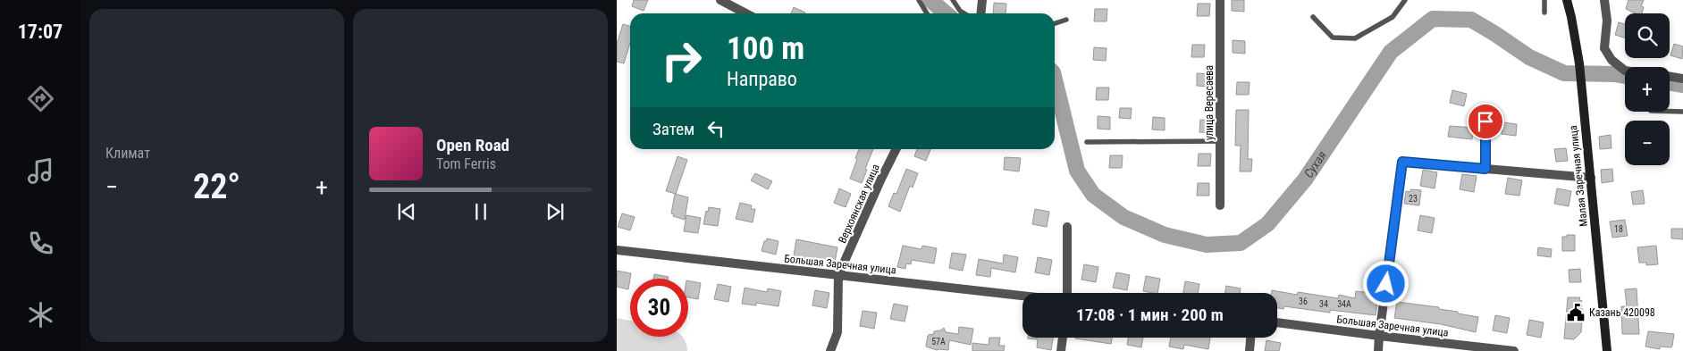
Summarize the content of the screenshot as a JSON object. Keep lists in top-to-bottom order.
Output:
{
  "streets": {
    "main road": ["Малая Заречная улица"],
    "street": ["улица Вересаева", "Верхоянская улица", "Большая Заречная улица"]
  },
  "crossings": [
    ["Верхоянская улица", "Большая Заречная улица"]
  ],
  "water": ["Сухая"],
  "places": {
    "public building": ["Казань 420098"]
  },
  "house_numbers": [
    "23",
    "18",
    "36",
    "34",
    "34А",
    "57А"
  ],
  "page": {
    "tabs": "17:07",
    "tile": "Климат",
    "map_buttons": ["+", "−"],
    "turn": ["100 m", "Направо"],
    "then": "Затем",
    "song": ["Open Road", "Tom Ferris"],
    "heat": ["−", "22°", "+"],
    "limit": "30",
    "trip": "17:08 · 1 мин · 200 m"
  }
}
